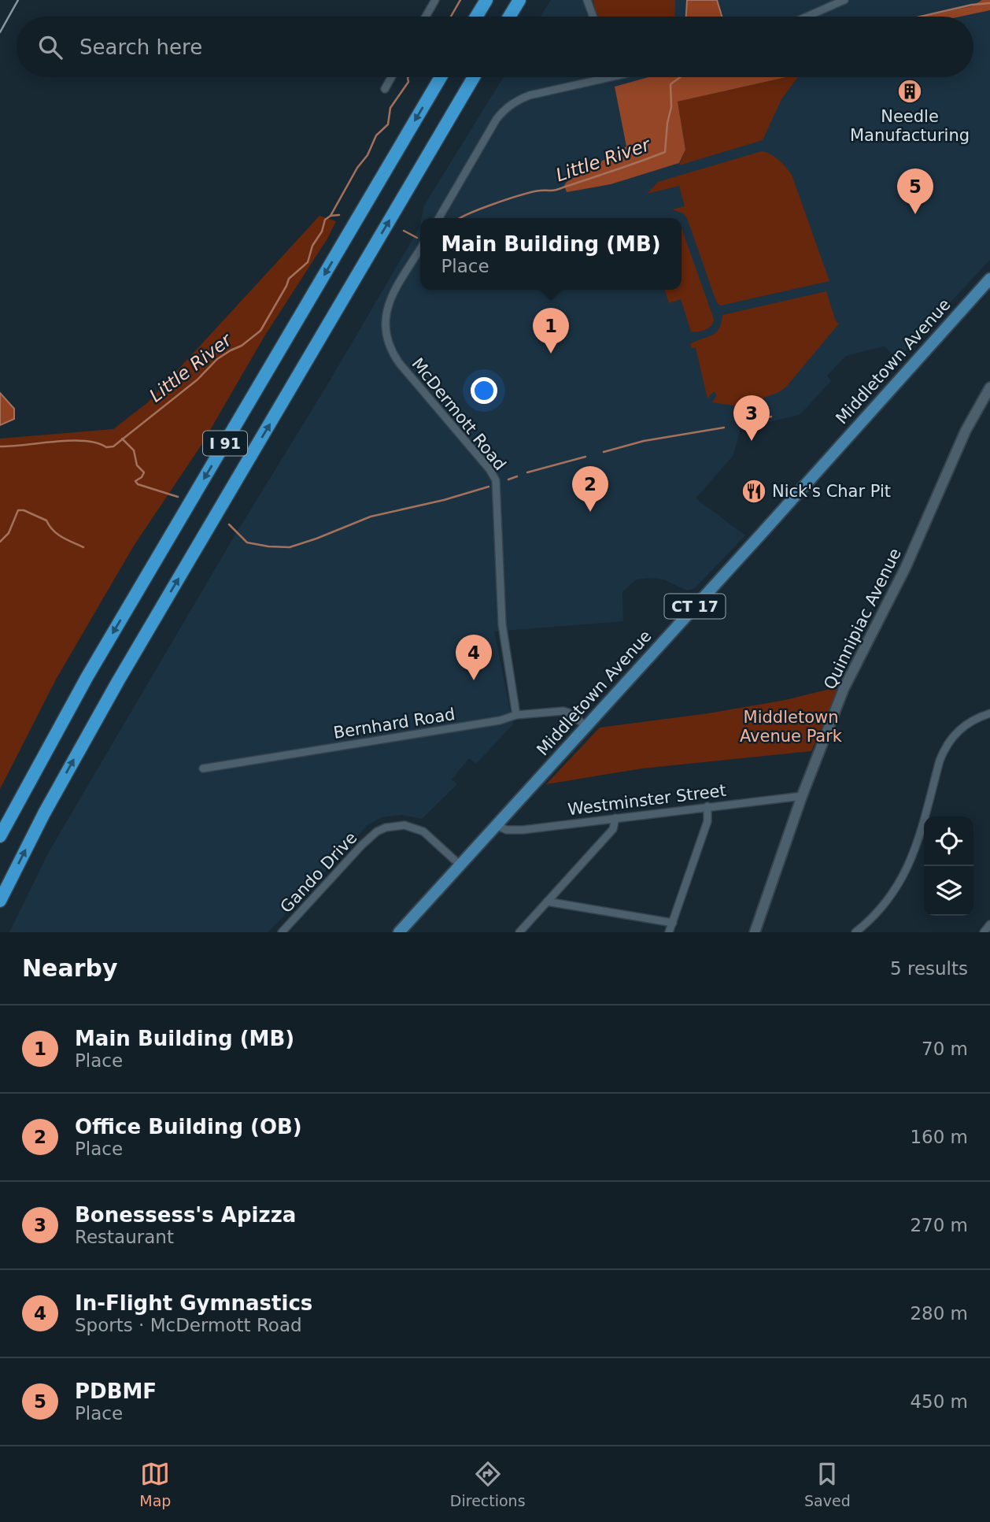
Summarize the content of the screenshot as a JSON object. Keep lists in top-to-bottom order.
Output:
{
  "streets": {
    "highway": ["I 91"],
    "main road": ["Middletown Avenue", "CT 17", "Quinnipiac Avenue"],
    "street": [
      "McDermott Road",
      "Bernhard Road",
      "Westminster Street",
      "Gando Drive"
    ]
  },
  "crossings": [
    ["Middletown Avenue", "Bernhard Road"],
    ["Middletown Avenue", "Westminster Street"],
    ["Middletown Avenue", "Gando Drive"],
    ["McDermott Road", "Bernhard Road"],
    ["Quinnipiac Avenue", "Westminster Street"]
  ],
  "water": ["Little River"],
  "parks": ["Middletown Avenue Park"],
  "places": {
    "building": ["Needle Manufacturing"],
    "restaurant": ["Nick's Char Pit"]
  },
  "page": {
    "search": "Search here",
    "pins": [
      "5",
      "1",
      "3",
      "2",
      "4"
    ],
    "popup": ["Main Building (MB)", "Place"],
    "heading": ["Nearby", "5 results"],
    "list": [
      {
        "mark": "1",
        "name": "Main Building (MB)",
        "note": "Place",
        "value": "70 m"
      },
      {
        "mark": "2",
        "name": "Office Building (OB)",
        "note": "Place",
        "value": "160 m"
      },
      {
        "mark": "3",
        "name": "Bonessess's Apizza",
        "note": "Restaurant",
        "value": "270 m"
      },
      {
        "mark": "4",
        "name": "In-Flight Gymnastics",
        "note": "Sports · McDermott Road",
        "value": "280 m"
      },
      {
        "mark": "5",
        "name": "PDBMF",
        "note": "Place",
        "value": "450 m"
      }
    ],
    "nav": ["Map", "Directions", "Saved"]
  }
}
